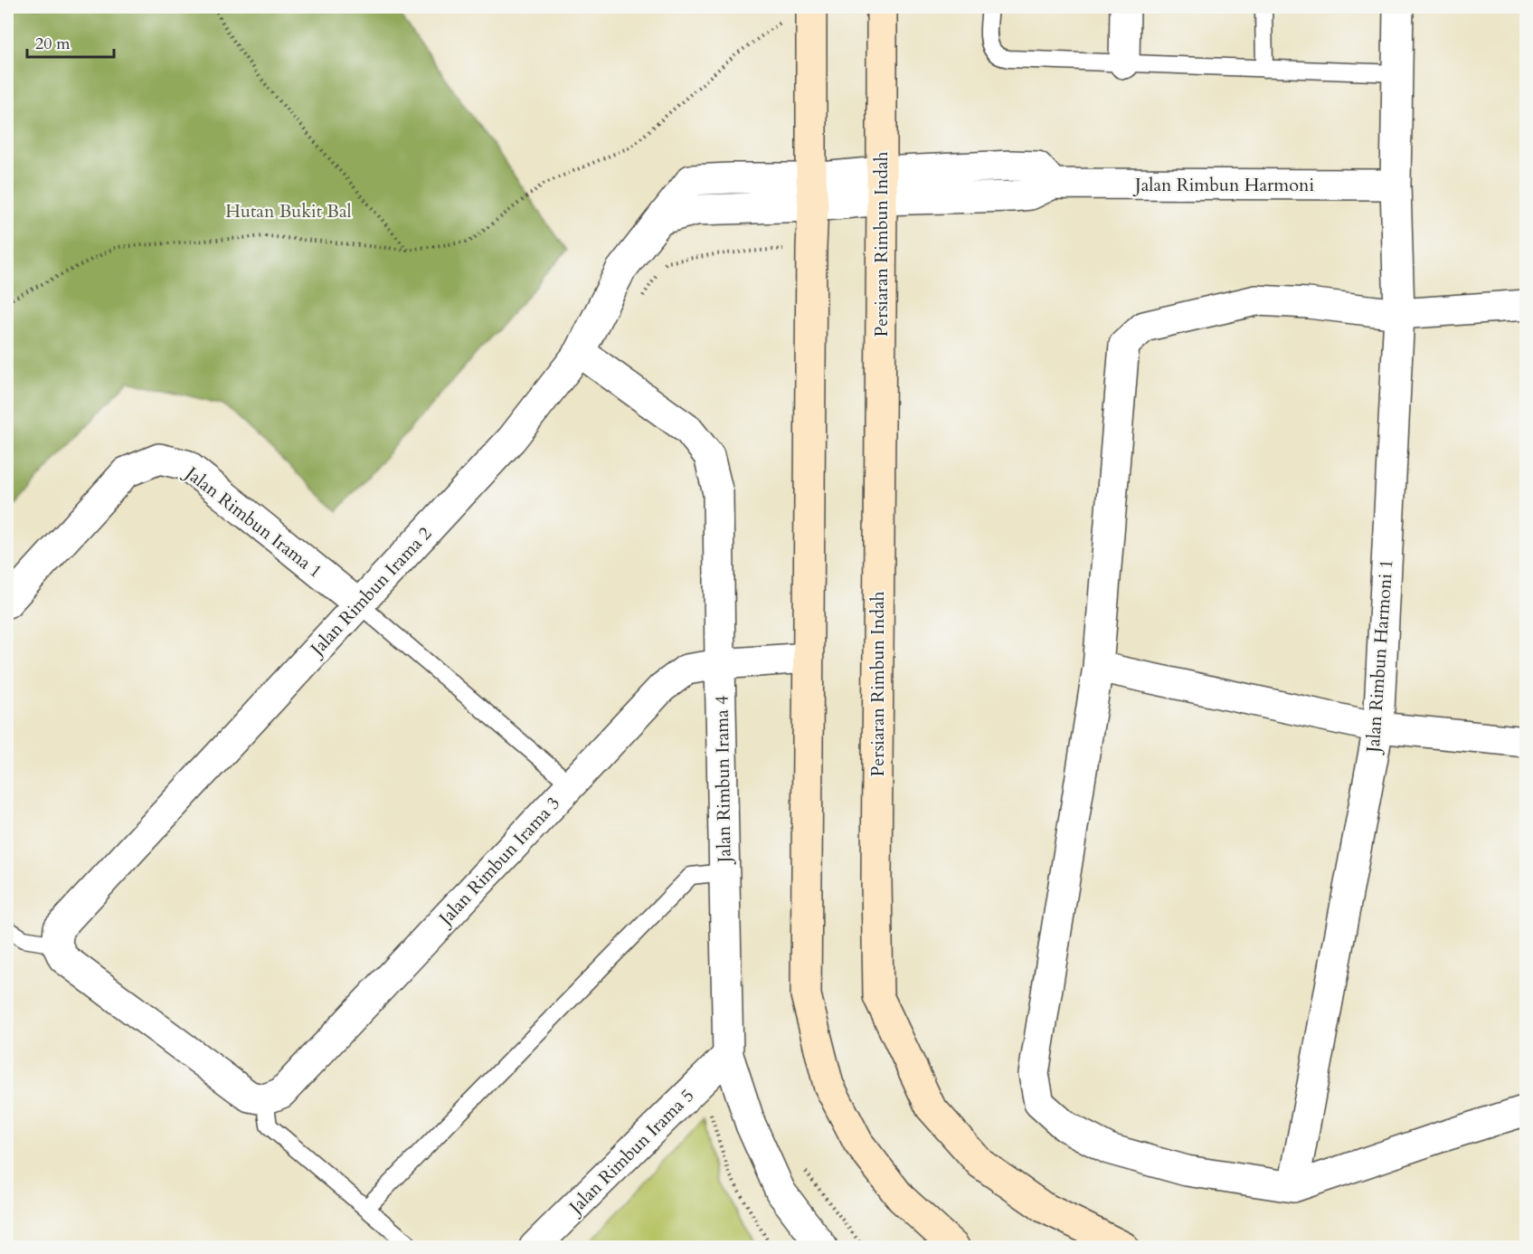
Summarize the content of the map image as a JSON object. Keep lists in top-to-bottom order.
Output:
{
  "streets": {
    "street": [
      "Jalan Rimbun Harmoni",
      "Persiaran Rimbun Indah",
      "Jalan Rimbun Irama 1",
      "Jalan Rimbun Irama 2",
      "Jalan Rimbun Harmoni 1",
      "Jalan Rimbun Irama 4",
      "Jalan Rimbun Irama 3",
      "Jalan Rimbun Irama 5"
    ]
  },
  "crossings": [
    ["Jalan Rimbun Harmoni", "Persiaran Rimbun Indah"],
    ["Jalan Rimbun Harmoni", "Jalan Rimbun Irama 2"],
    ["Jalan Rimbun Harmoni", "Jalan Rimbun Harmoni 1"],
    ["Jalan Rimbun Irama 1", "Jalan Rimbun Irama 2"],
    ["Jalan Rimbun Irama 2", "Jalan Rimbun Irama 4"],
    ["Jalan Rimbun Irama 4", "Jalan Rimbun Irama 3"],
    ["Jalan Rimbun Irama 4", "Jalan Rimbun Irama 5"]
  ],
  "parks": ["Hutan Bukit Bal"],
  "scale_bar": "20 m"
}
